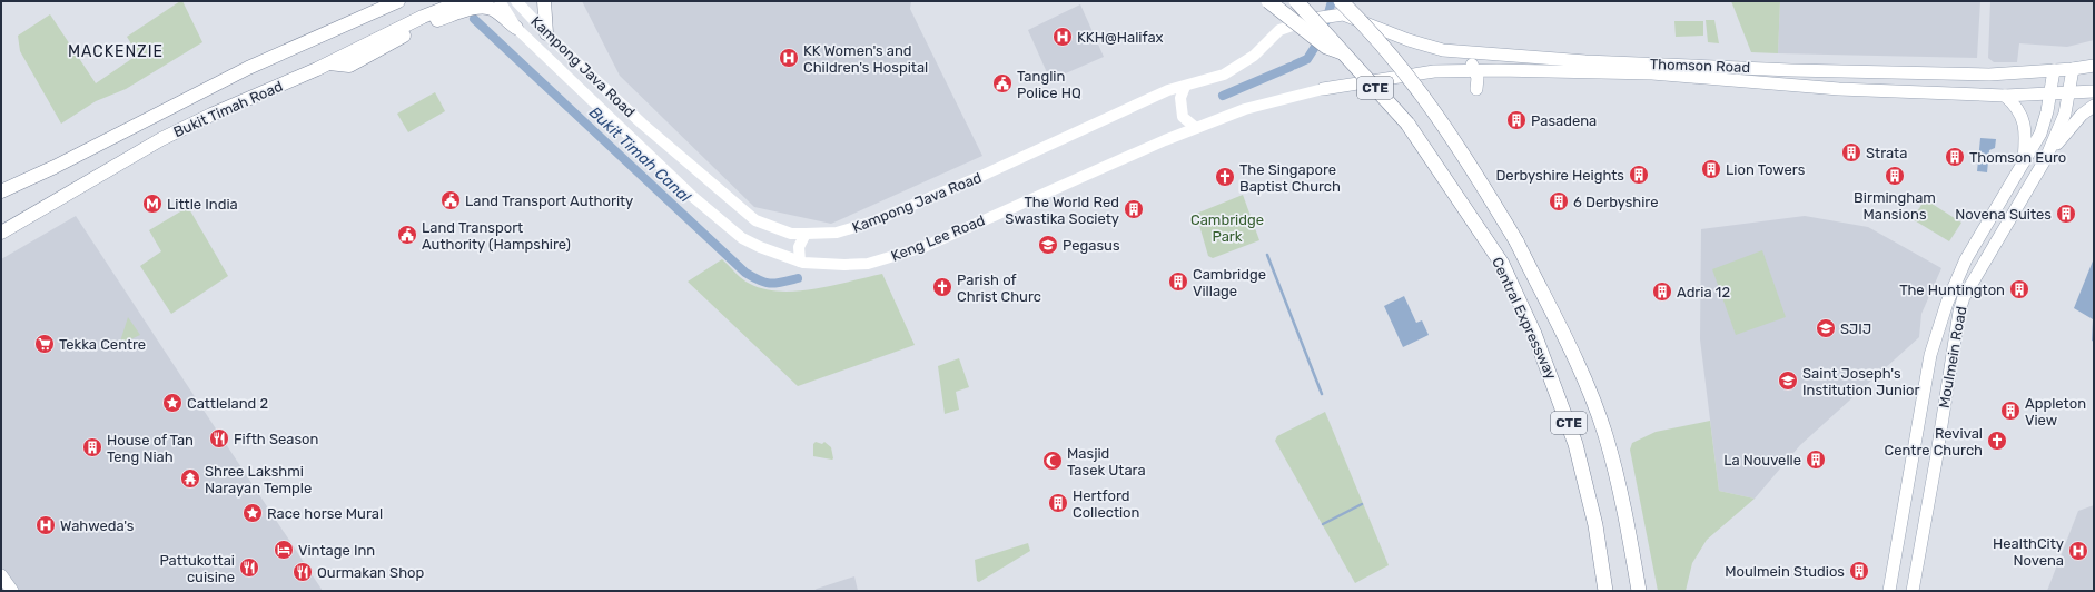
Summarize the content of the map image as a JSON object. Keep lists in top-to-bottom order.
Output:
{
  "streets": {
    "highway": ["CTE", "Bukit Timah Road", "Central Expressway"],
    "main road": [
      "Thomson Road",
      "Kampong Java Road",
      "Keng Lee Road",
      "Moulmein Road"
    ]
  },
  "crossings": [
    ["Thomson Road", "Kampong Java Road"],
    ["Thomson Road", "Keng Lee Road"],
    ["Thomson Road", "Central Expressway"],
    ["Thomson Road", "Moulmein Road"]
  ],
  "districts": ["MACKENZIE"],
  "water": ["Bukit Timah Canal"],
  "parks": ["Cambridge Park"],
  "places": {
    "hospital": [
      "KKH@Halifax",
      "KK Women's and Children's Hospital",
      "Wahweda's",
      "HealthCity Novena"
    ],
    "public building": ["Tanglin Police HQ", "Land Transport Authority", "Land Transport Authority (Hampshire)"],
    "building": [
      "Pasadena",
      "Strata",
      "Thomson Euro",
      "Lion Towers",
      "Derbyshire Heights",
      "Birmingham Mansions",
      "6 Derbyshire",
      "The World Red Swastika Society",
      "Novena Suites",
      "Cambridge Village",
      "The Huntington",
      "Adria 12",
      "Appleton View",
      "House of Tan Teng Niah",
      "La Nouvelle",
      "Hertford Collection",
      "Moulmein Studios"
    ],
    "church": ["The Singapore Baptist Church", "Parish of Christ Churc", "Revival Centre Church"],
    "metro station": ["Little India"],
    "school or university": ["Pegasus", "SJIJ", "Saint Joseph's Institution Junior"],
    "supermarket": ["Tekka Centre"],
    "place": ["Cattleland 2", "Race horse Mural"],
    "restaurant": ["Fifth Season", "Pattukottai cuisine", "Ourmakan Shop"],
    "mosque": ["Masjid Tasek Utara"],
    "temple": ["Shree Lakshmi Narayan Temple"],
    "hotel": ["Vintage Inn"]
  }
}
